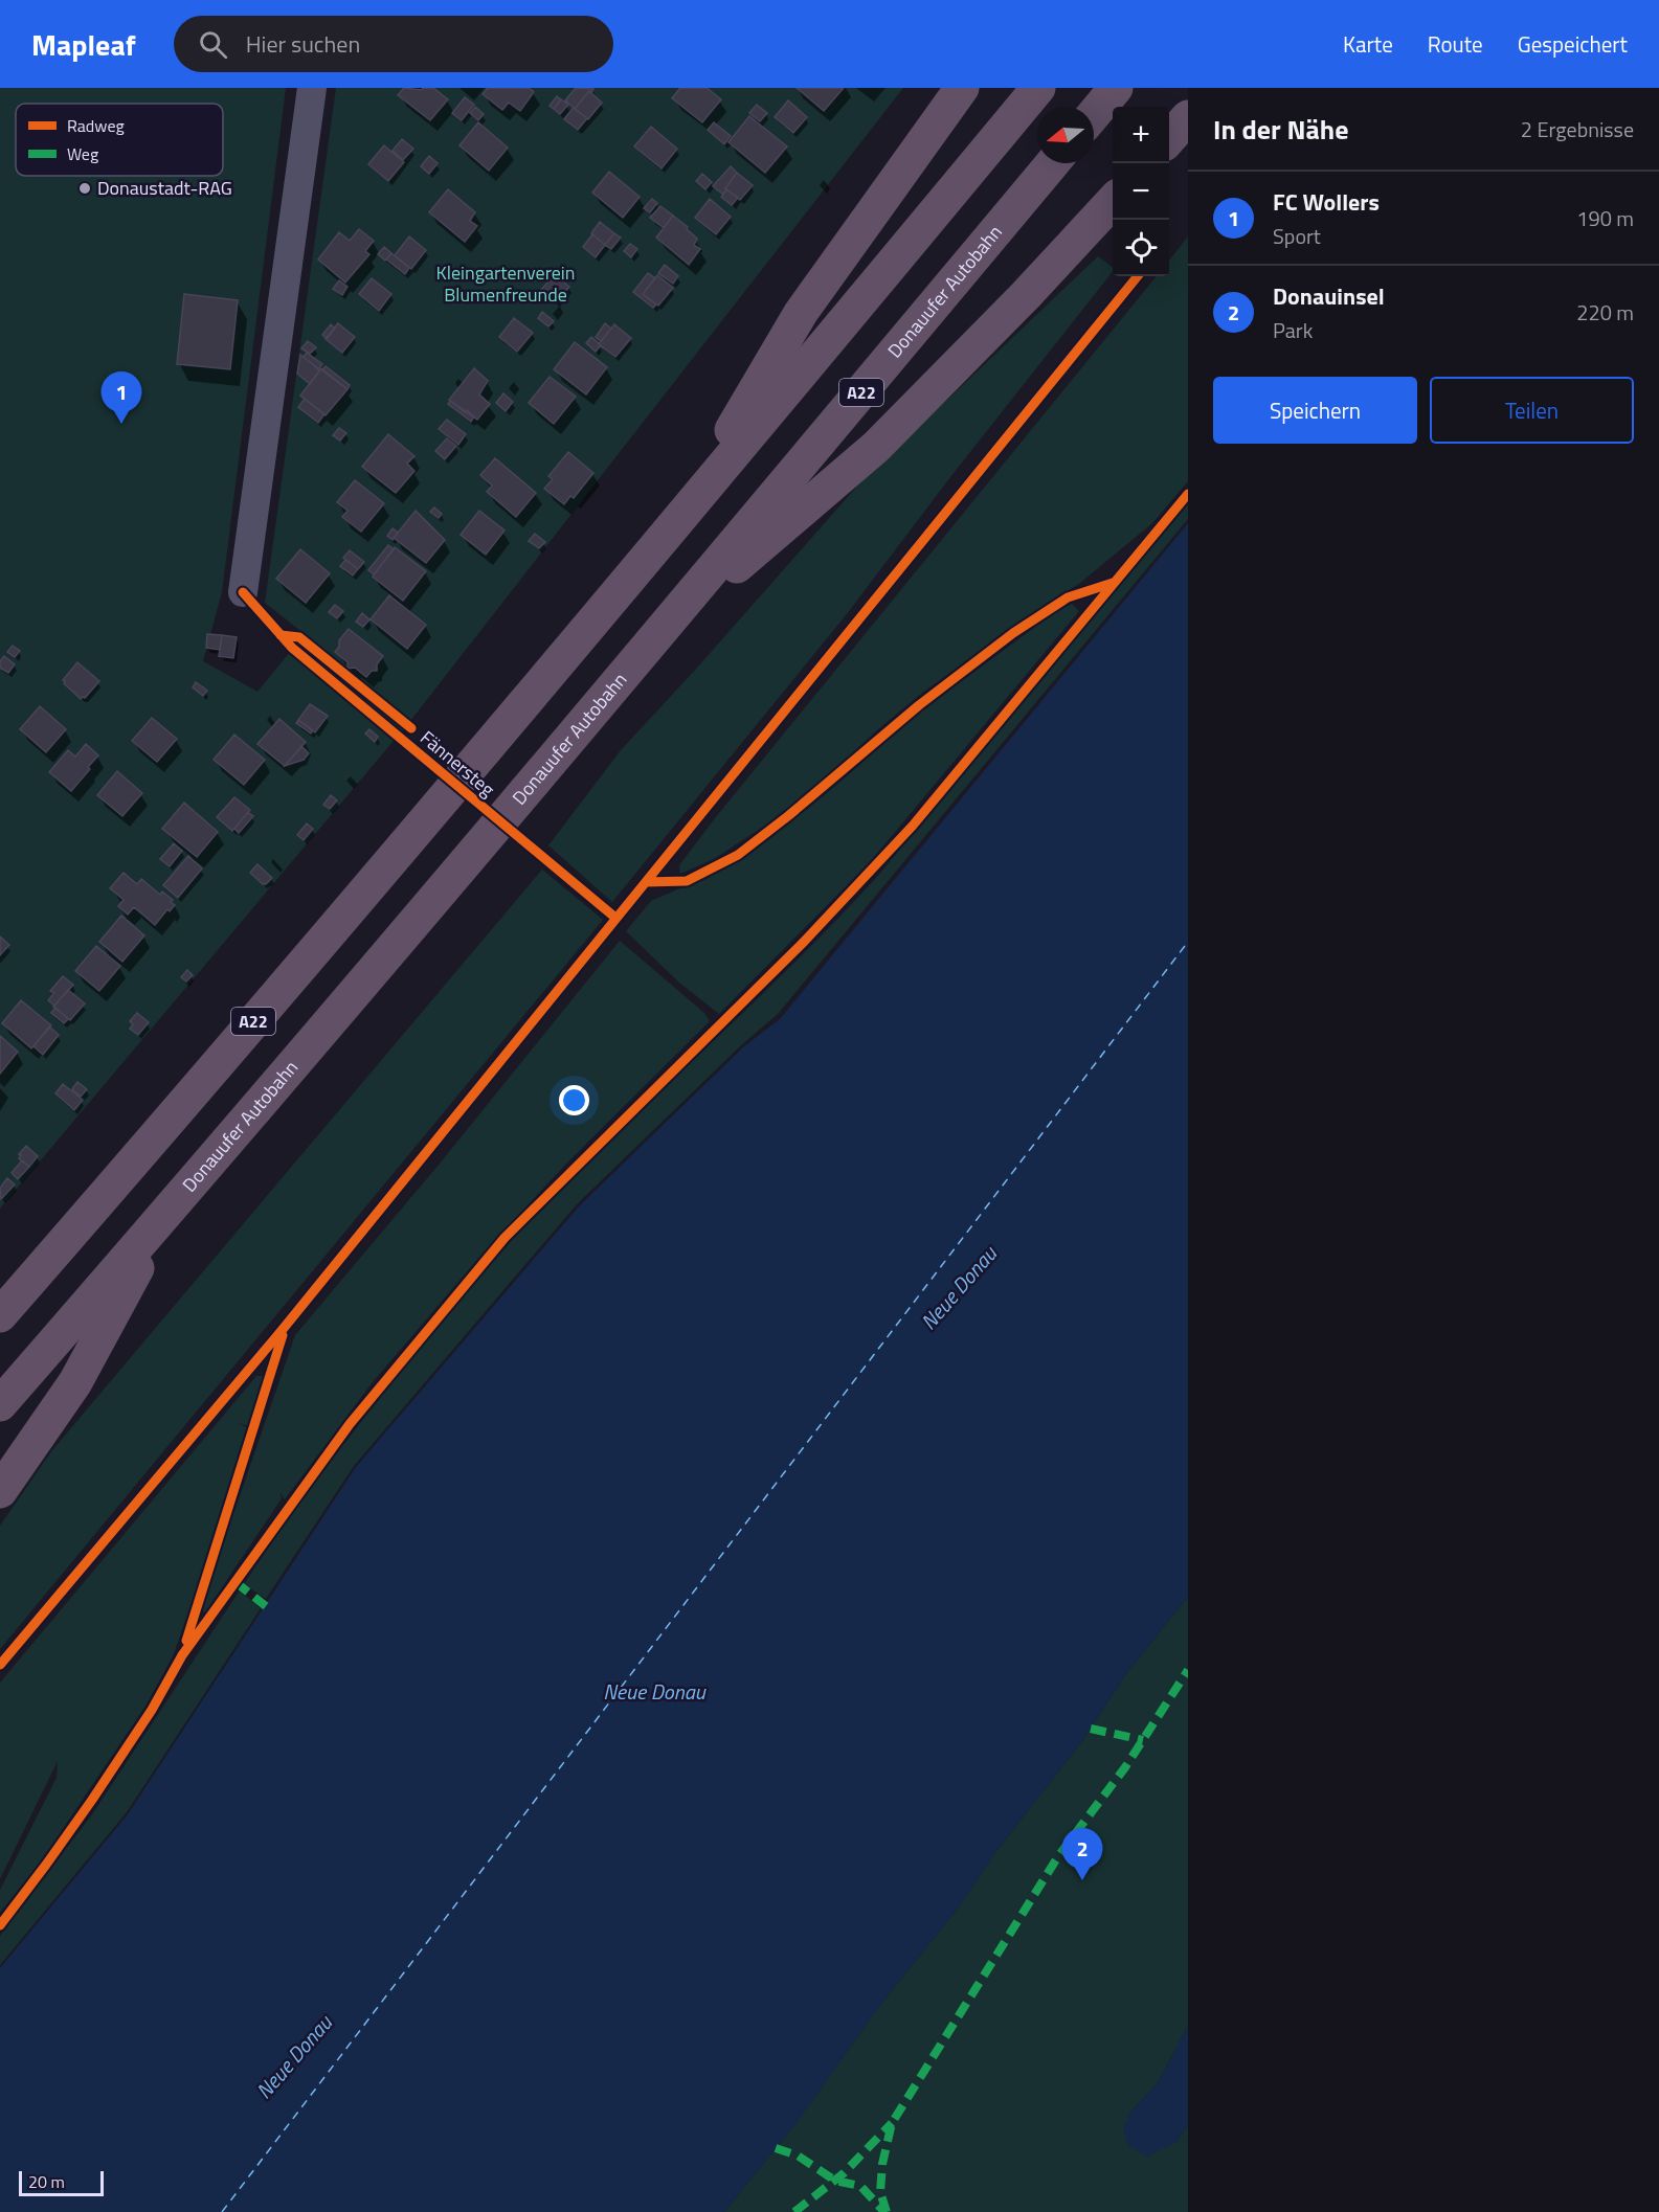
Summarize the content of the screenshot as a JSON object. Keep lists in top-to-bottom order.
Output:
{
  "streets": {
    "highway": ["Donauufer Autobahn", "A22"],
    "cycle path": ["Fännersteg"]
  },
  "water": ["Neue Donau"],
  "parks": ["Kleingartenverein Blumenfreunde"],
  "places": ["Donaustadt-RAG"],
  "legend": ["Radweg", "Weg"],
  "scale_bar": "20 m",
  "north": "left",
  "page": {
    "header": "Mapleaf",
    "search": "Hier suchen",
    "nav": ["Karte", "Route", "Gespeichert"],
    "heading": ["In der Nähe", "2 Ergebnisse"],
    "map_buttons": ["+", "−"],
    "list": [
      {
        "mark": "1",
        "name": "FC Wollers",
        "note": "Sport",
        "value": "190 m"
      },
      {
        "mark": "2",
        "name": "Donauinsel",
        "note": "Park",
        "value": "220 m"
      }
    ],
    "buttons": ["Speichern", "Teilen"],
    "pins": ["1", "2"],
    "scale": "20 m"
  }
}
